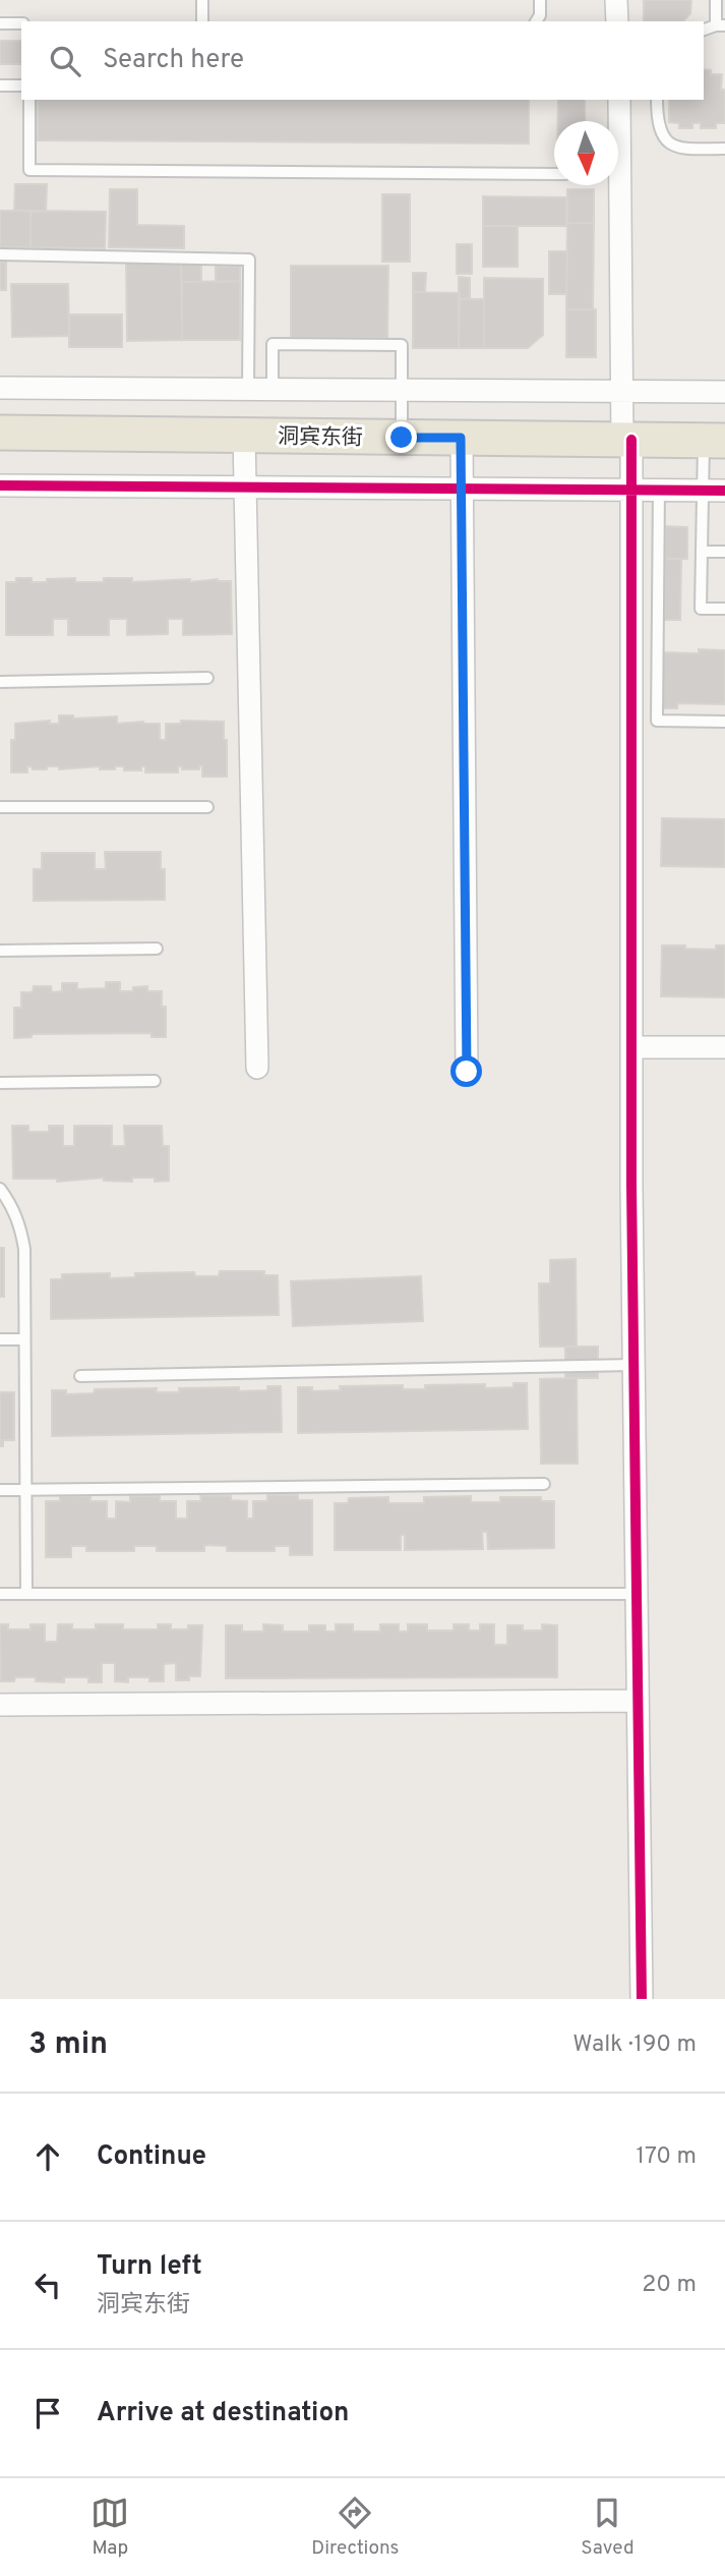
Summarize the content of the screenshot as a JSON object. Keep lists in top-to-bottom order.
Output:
{
  "streets": {
    "main road": ["洞宾东街"]
  },
  "north": "bottom",
  "page": {
    "search": "Search here",
    "heading": ["3 min", "Walk · 190 m"],
    "list": [
      ["Continue", "170 m"],
      ["Turn left", "洞宾东街", "20 m"],
      "Arrive at destination"
    ],
    "nav": ["Map", "Directions", "Saved"]
  }
}
